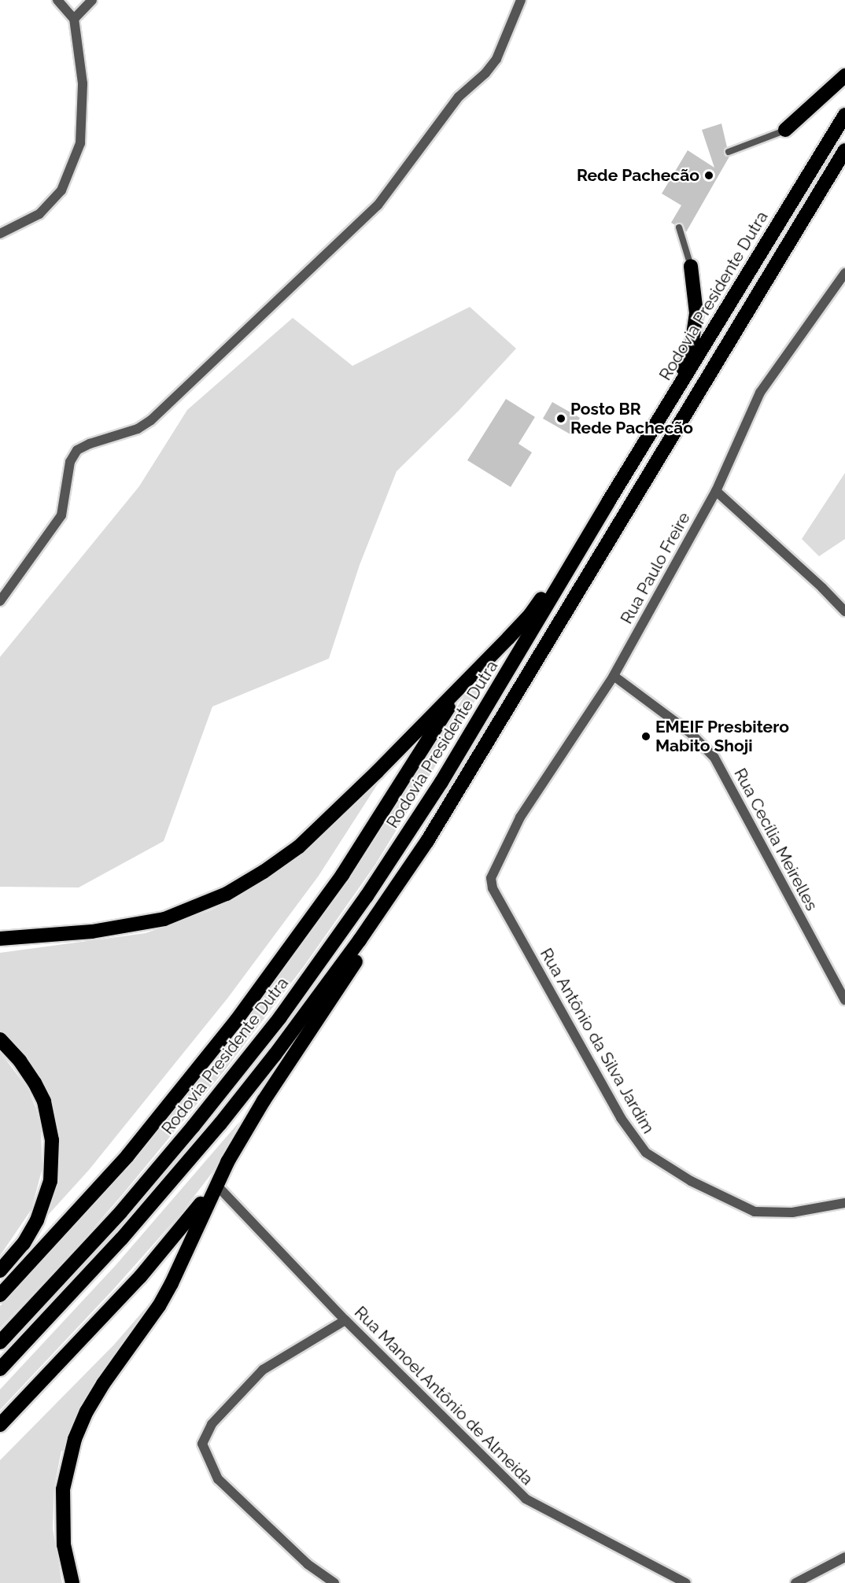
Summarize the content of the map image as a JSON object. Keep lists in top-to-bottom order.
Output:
{
  "streets": {
    "highway": ["Rodovia Presidente Dutra"],
    "street": [
      "Rua Paulo Freire",
      "Rua Cecília Meirelles",
      "Rua Antônio da Silva Jardim",
      "Rua Manoel Antônio de Almeida"
    ]
  },
  "crossings": [
    ["Rua Paulo Freire", "Rua Cecília Meirelles"],
    ["Rua Paulo Freire", "Rua Antônio da Silva Jardim"]
  ],
  "places": ["Rede Pachecão", "Posto BR Rede Pachecão", "EMEIF Presbitero Mabito Shoji"]
}
